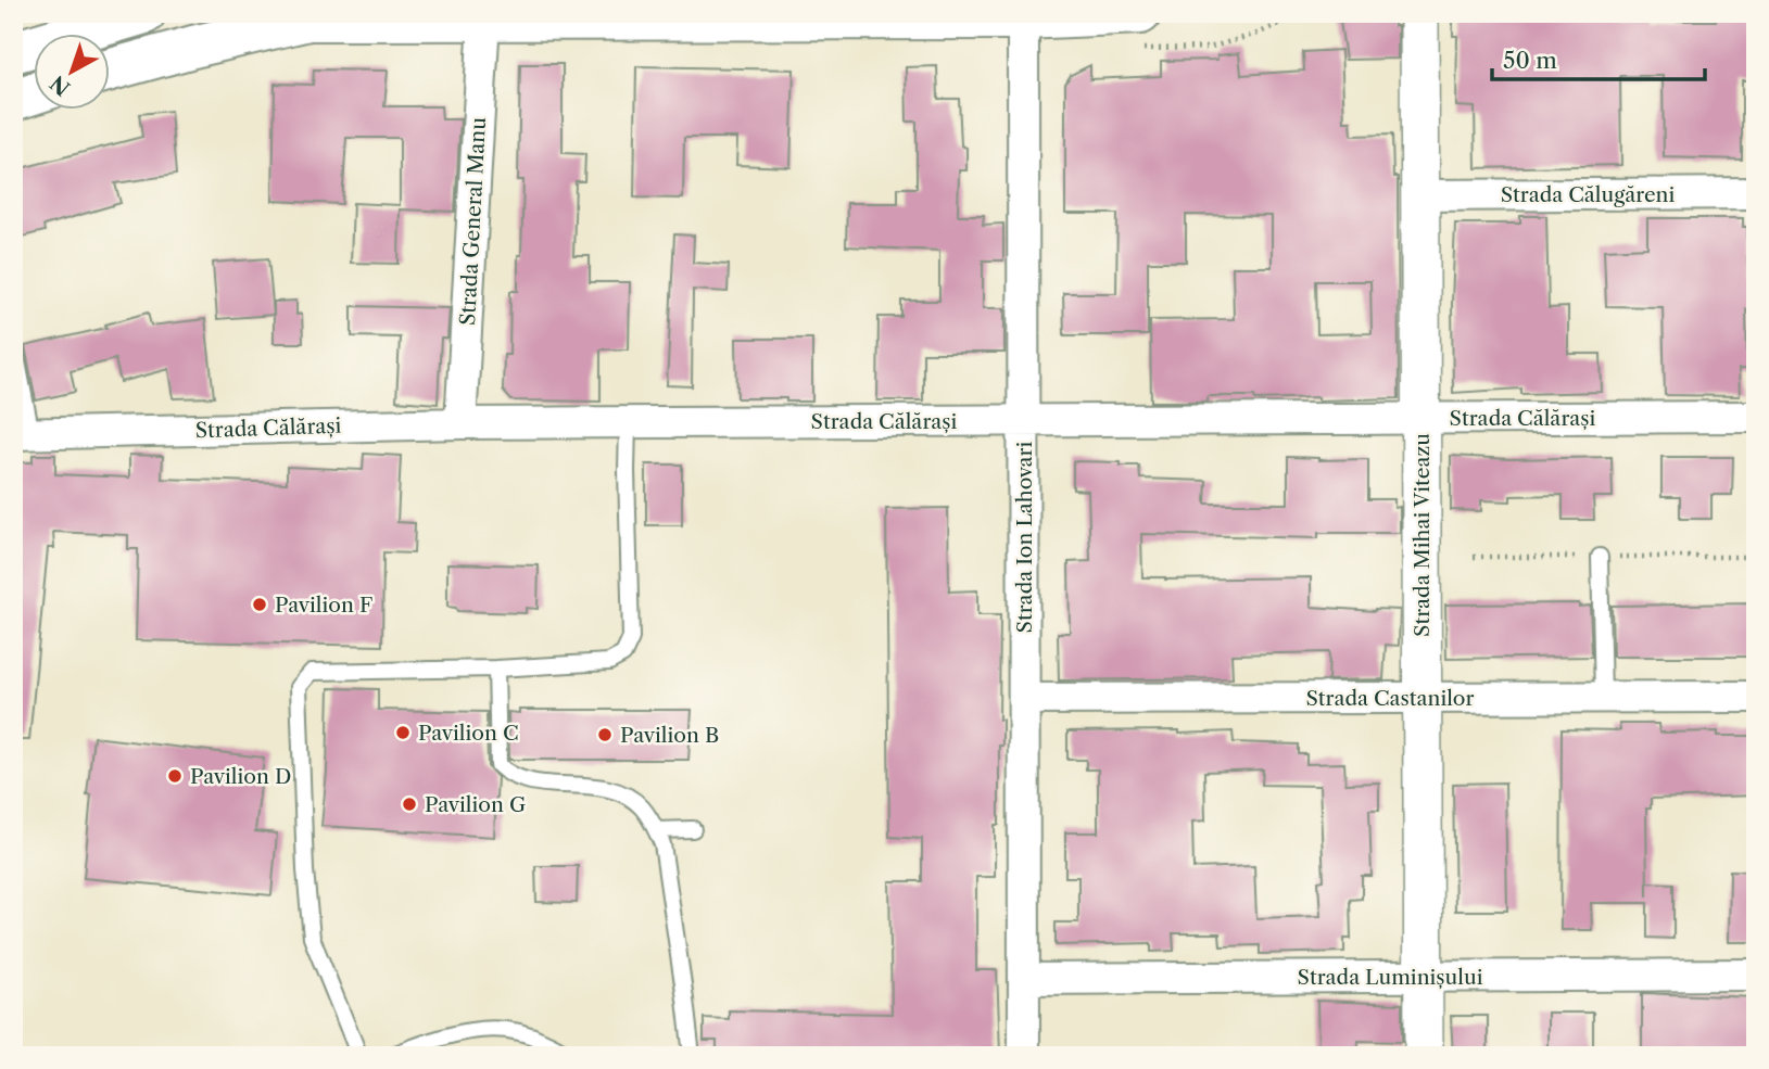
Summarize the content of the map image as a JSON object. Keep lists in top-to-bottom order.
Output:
{
  "streets": {
    "street": [
      "Strada Călugăreni",
      "Strada General Manu",
      "Strada Călărași",
      "Strada Mihai Viteazu",
      "Strada Ion Lahovari",
      "Strada Castanilor",
      "Strada Luminișului"
    ]
  },
  "crossings": [
    ["Strada Călugăreni", "Strada Mihai Viteazu"],
    ["Strada General Manu", "Strada Călărași"],
    ["Strada Călărași", "Strada Mihai Viteazu"],
    ["Strada Călărași", "Strada Ion Lahovari"],
    ["Strada Mihai Viteazu", "Strada Castanilor"],
    ["Strada Mihai Viteazu", "Strada Luminișului"],
    ["Strada Ion Lahovari", "Strada Castanilor"],
    ["Strada Ion Lahovari", "Strada Luminișului"]
  ],
  "places": [
    "Pavilion F",
    "Pavilion C",
    "Pavilion B",
    "Pavilion D",
    "Pavilion G"
  ],
  "scale_bar": "50 m",
  "north": "bottom left"
}
